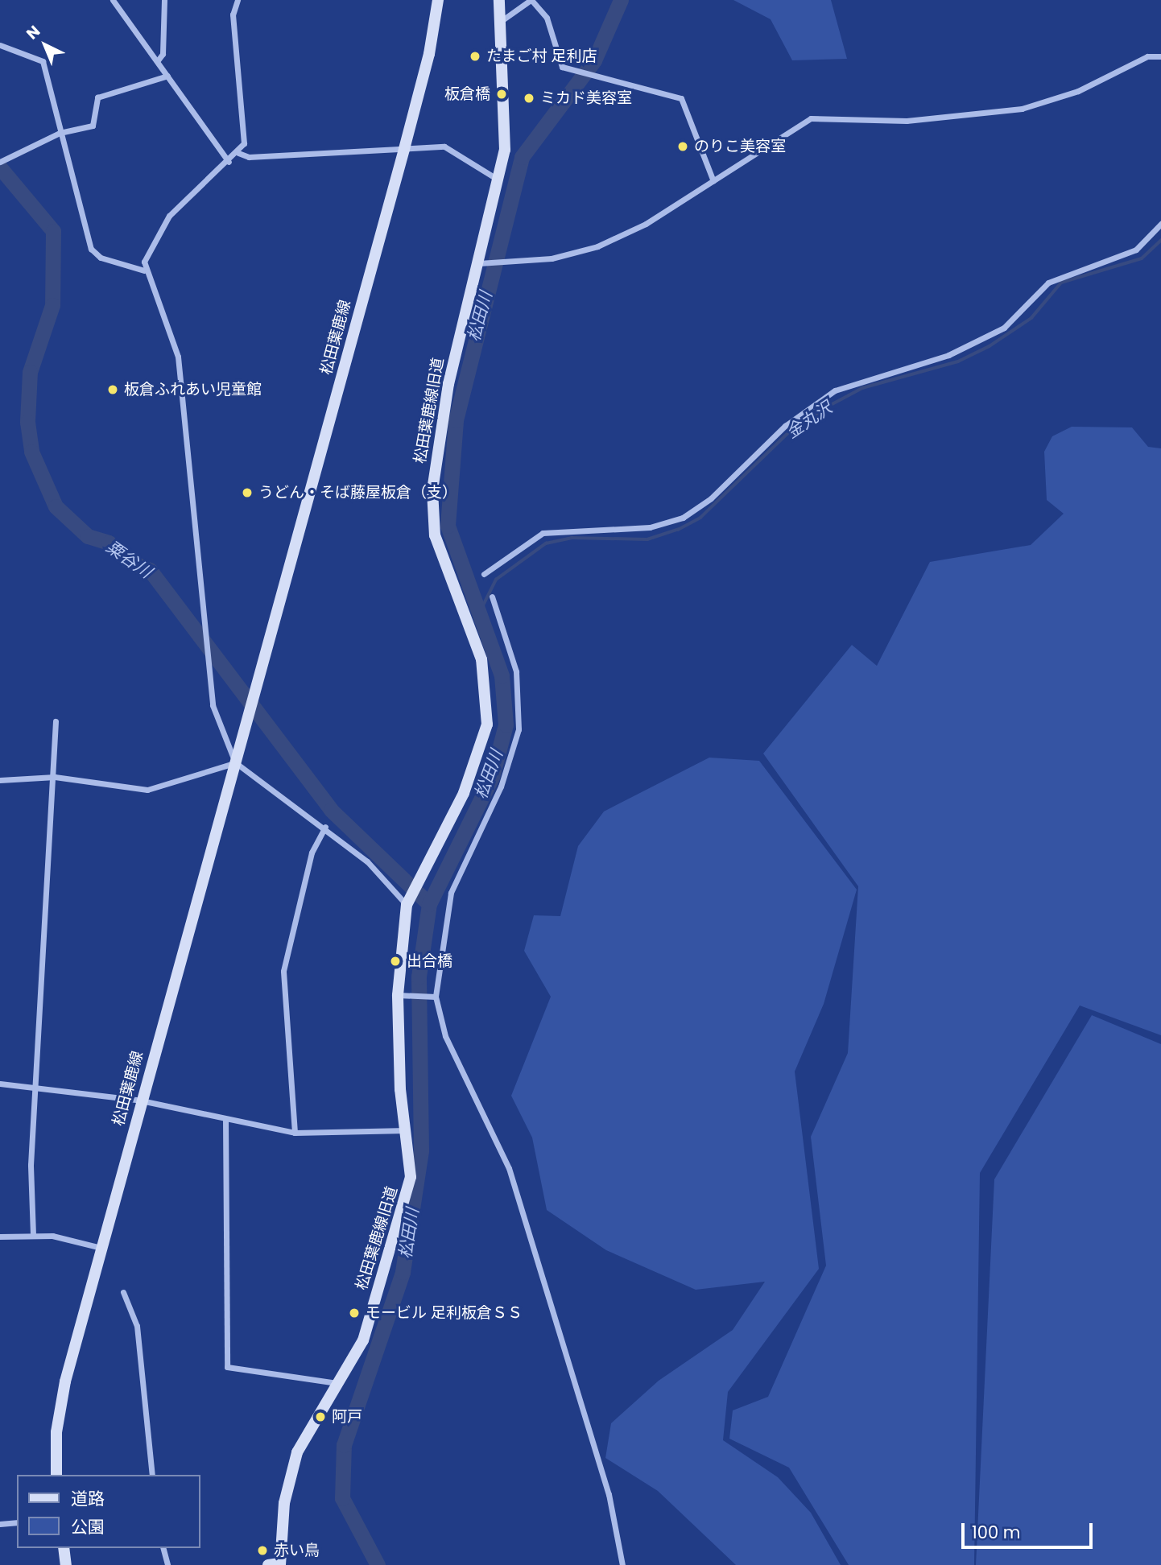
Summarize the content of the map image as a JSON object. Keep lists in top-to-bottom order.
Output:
{
  "streets": {
    "street": ["松田葉鹿線", "松田葉鹿線旧道"]
  },
  "water": ["松田川", "金丸沢", "粟谷川"],
  "places": [
    "たまご村 足利店",
    "板倉橋",
    "ミカド美容室",
    "のりこ美容室",
    "板倉ふれあい児童館",
    "うどん・そば藤屋板倉（支）",
    "出合橋",
    "モービル 足利板倉ＳＳ",
    "阿戸",
    "赤い鳥"
  ],
  "legend": ["道路", "公園"],
  "scale_bar": "100 m",
  "north": "top left"
}
